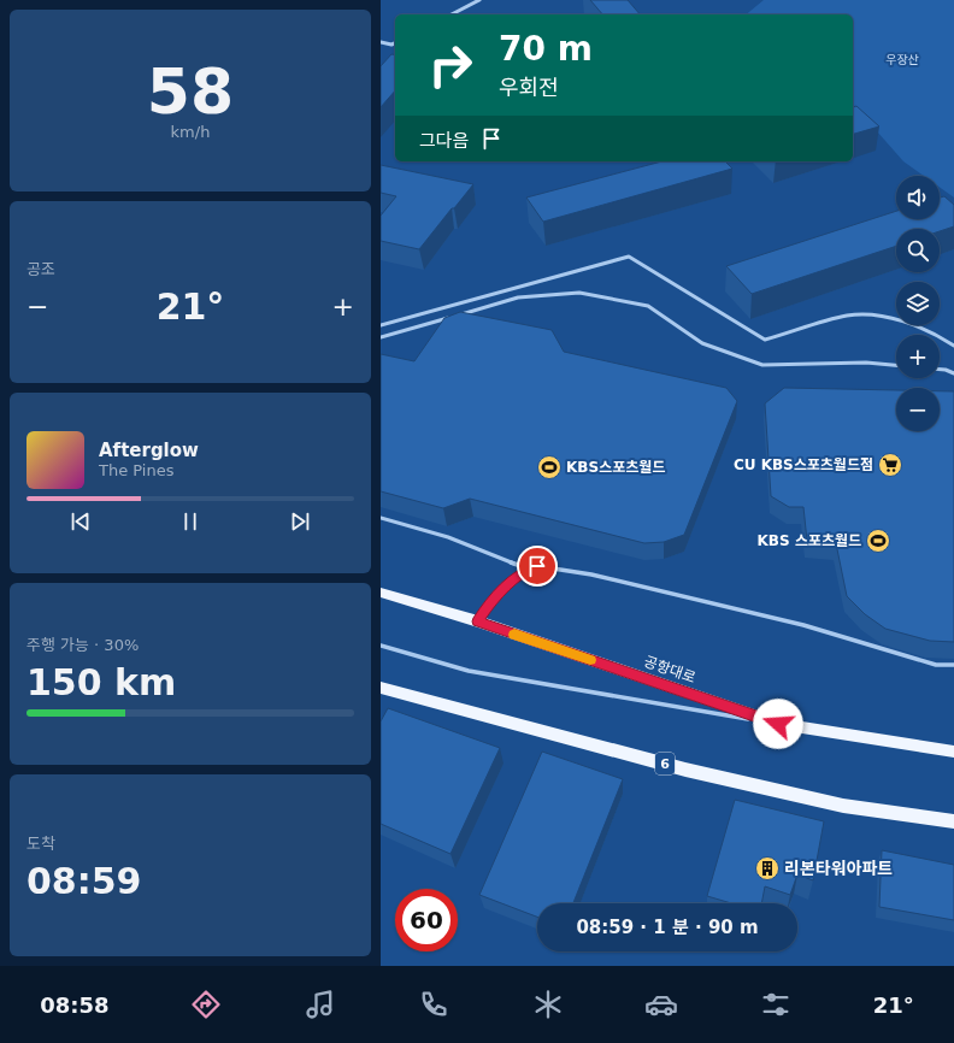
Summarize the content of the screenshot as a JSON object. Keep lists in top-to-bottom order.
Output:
{
  "streets": {
    "main road": ["공항대로", "6"]
  },
  "parks": ["우장산"],
  "places": {
    "supermarket": ["CU KBS스포츠월드점"],
    "sports": ["KBS스포츠월드", "KBS 스포츠월드"],
    "building": ["리본타워아파트"]
  },
  "page": {
    "tile": [
      ["58", "km/h"],
      "공조",
      ["주행 가능 · 30%", "150 km"],
      ["도착", "08:59"]
    ],
    "turn": ["70 m", "우회전"],
    "then": "그다음",
    "map_buttons": ["+", "−"],
    "heat": ["−", "21°", "+"],
    "song": ["Afterglow", "The Pines"],
    "limit": "60",
    "trip": "08:59 · 1 분 · 90 m",
    "tabs": ["08:58", "21°"]
  }
}
